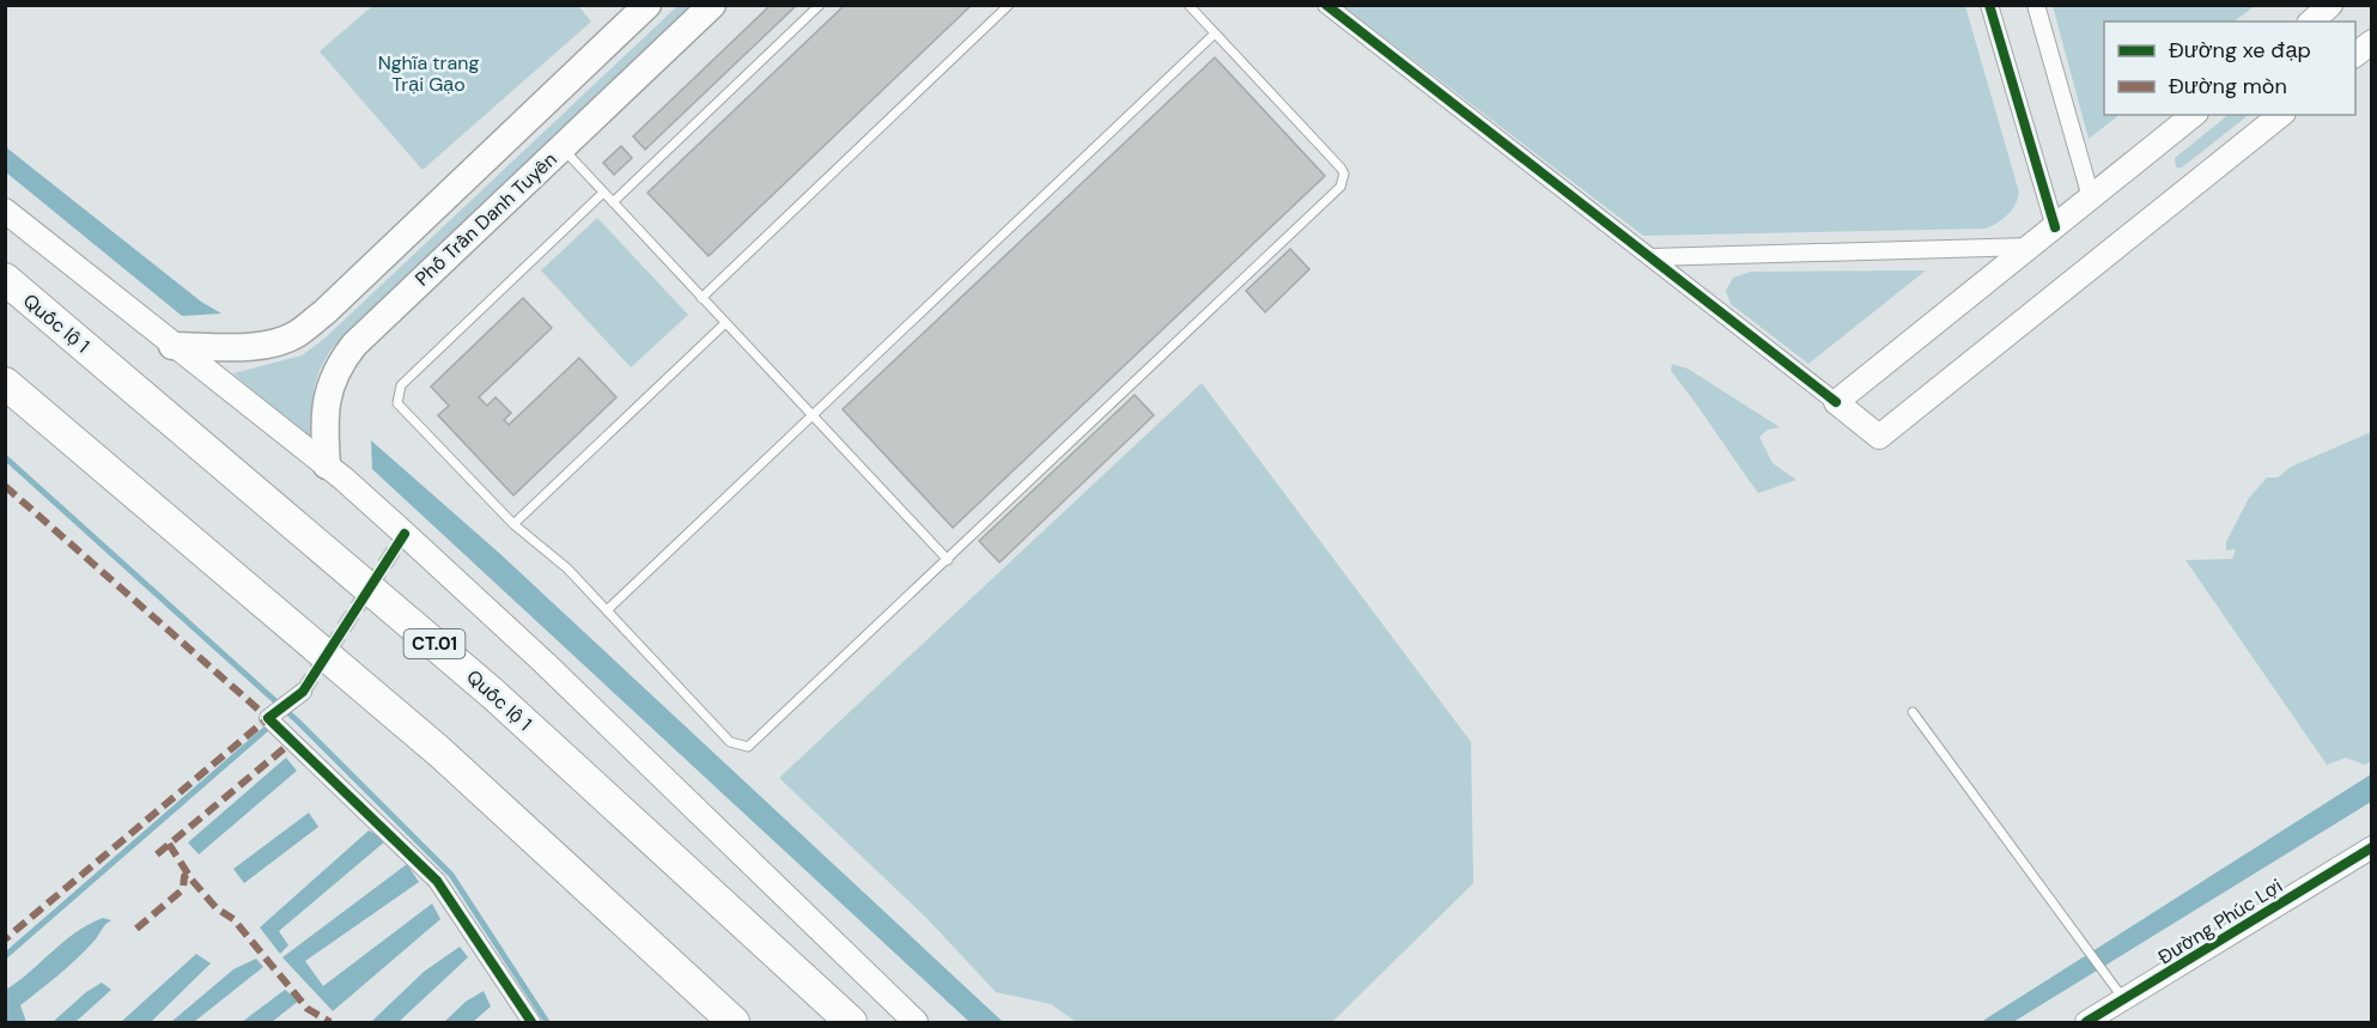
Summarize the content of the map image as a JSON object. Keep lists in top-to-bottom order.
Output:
{
  "streets": {
    "highway": ["Quốc lộ 1", "CT.01"],
    "main road": ["Phố Trần Danh Tuyên"],
    "street": ["Đường Phúc Lợi"]
  },
  "parks": ["Nghĩa trang Trại Gạo"],
  "legend": ["Đường xe đạp", "Đường mòn"]
}
